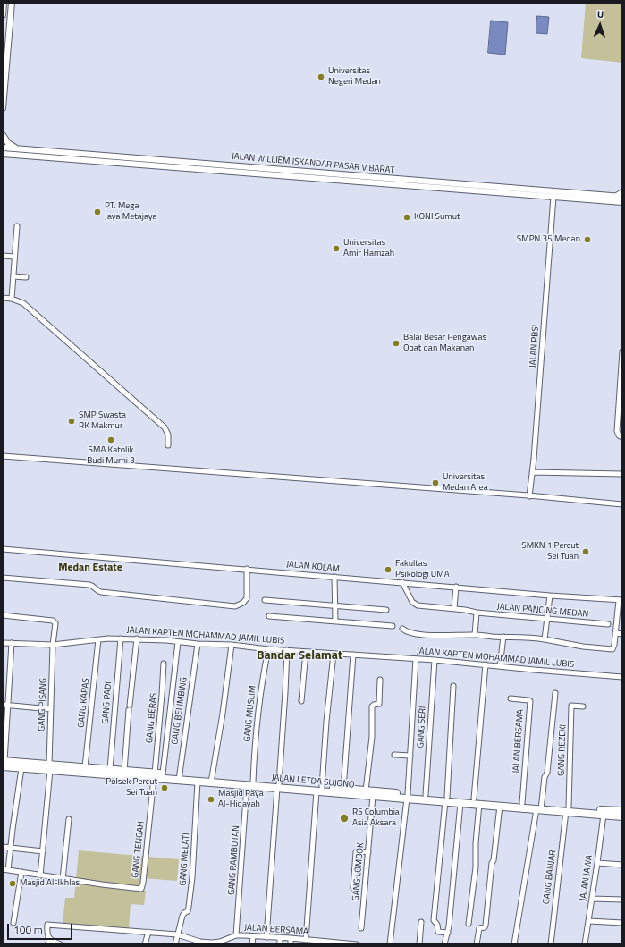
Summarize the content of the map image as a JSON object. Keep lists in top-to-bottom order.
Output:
{
  "streets": {
    "highway": ["JALAN LETDA SUJONO"],
    "street": [
      "JALAN WILLIEM ISKANDAR PASAR V BARAT",
      "JALAN PBSI",
      "JALAN KOLAM",
      "JALAN PANCING MEDAN",
      "JALAN KAPTEN MOHAMMAD JAMIL LUBIS",
      "GANG KAPAS",
      "GANG PADI",
      "GANG PISANG",
      "GANG BELIMBING",
      "GANG MUSLIM",
      "GANG BERAS",
      "GANG SERI",
      "JALAN BERSAMA",
      "GANG REZEKI",
      "GANG TENGAH",
      "GANG MELATI",
      "GANG RAMBUTAN",
      "GANG LOMBOK",
      "GANG BANJAR",
      "JALAN JAWA"
    ]
  },
  "crossings": [
    ["JALAN WILLIEM ISKANDAR PASAR V BARAT", "JALAN PBSI"],
    ["JALAN KOLAM", "JALAN PANCING MEDAN"],
    ["JALAN KAPTEN MOHAMMAD JAMIL LUBIS", "GANG KAPAS"],
    ["JALAN KAPTEN MOHAMMAD JAMIL LUBIS", "GANG PADI"],
    ["JALAN KAPTEN MOHAMMAD JAMIL LUBIS", "GANG PISANG"],
    ["JALAN KAPTEN MOHAMMAD JAMIL LUBIS", "GANG BELIMBING"],
    ["JALAN KAPTEN MOHAMMAD JAMIL LUBIS", "GANG MUSLIM"],
    ["JALAN KAPTEN MOHAMMAD JAMIL LUBIS", "GANG SERI"],
    ["GANG KAPAS", "JALAN LETDA SUJONO"],
    ["GANG PADI", "JALAN LETDA SUJONO"],
    ["GANG PISANG", "JALAN LETDA SUJONO"],
    ["GANG PISANG", "GANG TENGAH"],
    ["GANG BELIMBING", "JALAN LETDA SUJONO"],
    ["GANG MUSLIM", "JALAN LETDA SUJONO"],
    ["GANG MUSLIM", "GANG RAMBUTAN"],
    ["GANG BERAS", "JALAN LETDA SUJONO"],
    ["GANG BERAS", "GANG TENGAH"],
    ["GANG SERI", "JALAN LETDA SUJONO"],
    ["JALAN BERSAMA", "JALAN LETDA SUJONO"],
    ["JALAN BERSAMA", "GANG MELATI"],
    ["JALAN BERSAMA", "GANG RAMBUTAN"],
    ["GANG REZEKI", "JALAN LETDA SUJONO"],
    ["GANG REZEKI", "GANG BANJAR"],
    ["JALAN LETDA SUJONO", "GANG TENGAH"],
    ["JALAN LETDA SUJONO", "GANG MELATI"],
    ["JALAN LETDA SUJONO", "GANG RAMBUTAN"],
    ["JALAN LETDA SUJONO", "GANG LOMBOK"],
    ["JALAN LETDA SUJONO", "GANG BANJAR"],
    ["JALAN LETDA SUJONO", "JALAN JAWA"]
  ],
  "districts": ["Medan Estate", "Bandar Selamat"],
  "places": [
    "Universitas Negeri Medan",
    "PT. Mega Jaya Metajaya",
    "KONI Sumut",
    "SMPN 35 Medan",
    "Universitas Amir Hamzah",
    "Balai Besar Pengawas Obat dan Makanan",
    "SMP Swasta RK Makmur",
    "SMA Katolik Budi Murni 3",
    "Universitas Medan Area",
    "SMKN 1 Percut Sei Tuan",
    "Fakultas Psikologi UMA",
    "Polsek Percut Sei Tuan",
    "Masjid Raya Al-Hidayah",
    "RS Columbia Asia Aksara",
    "Masjid Al-Ikhlas"
  ],
  "scale_bar": "100 m",
  "north": "top"
}
